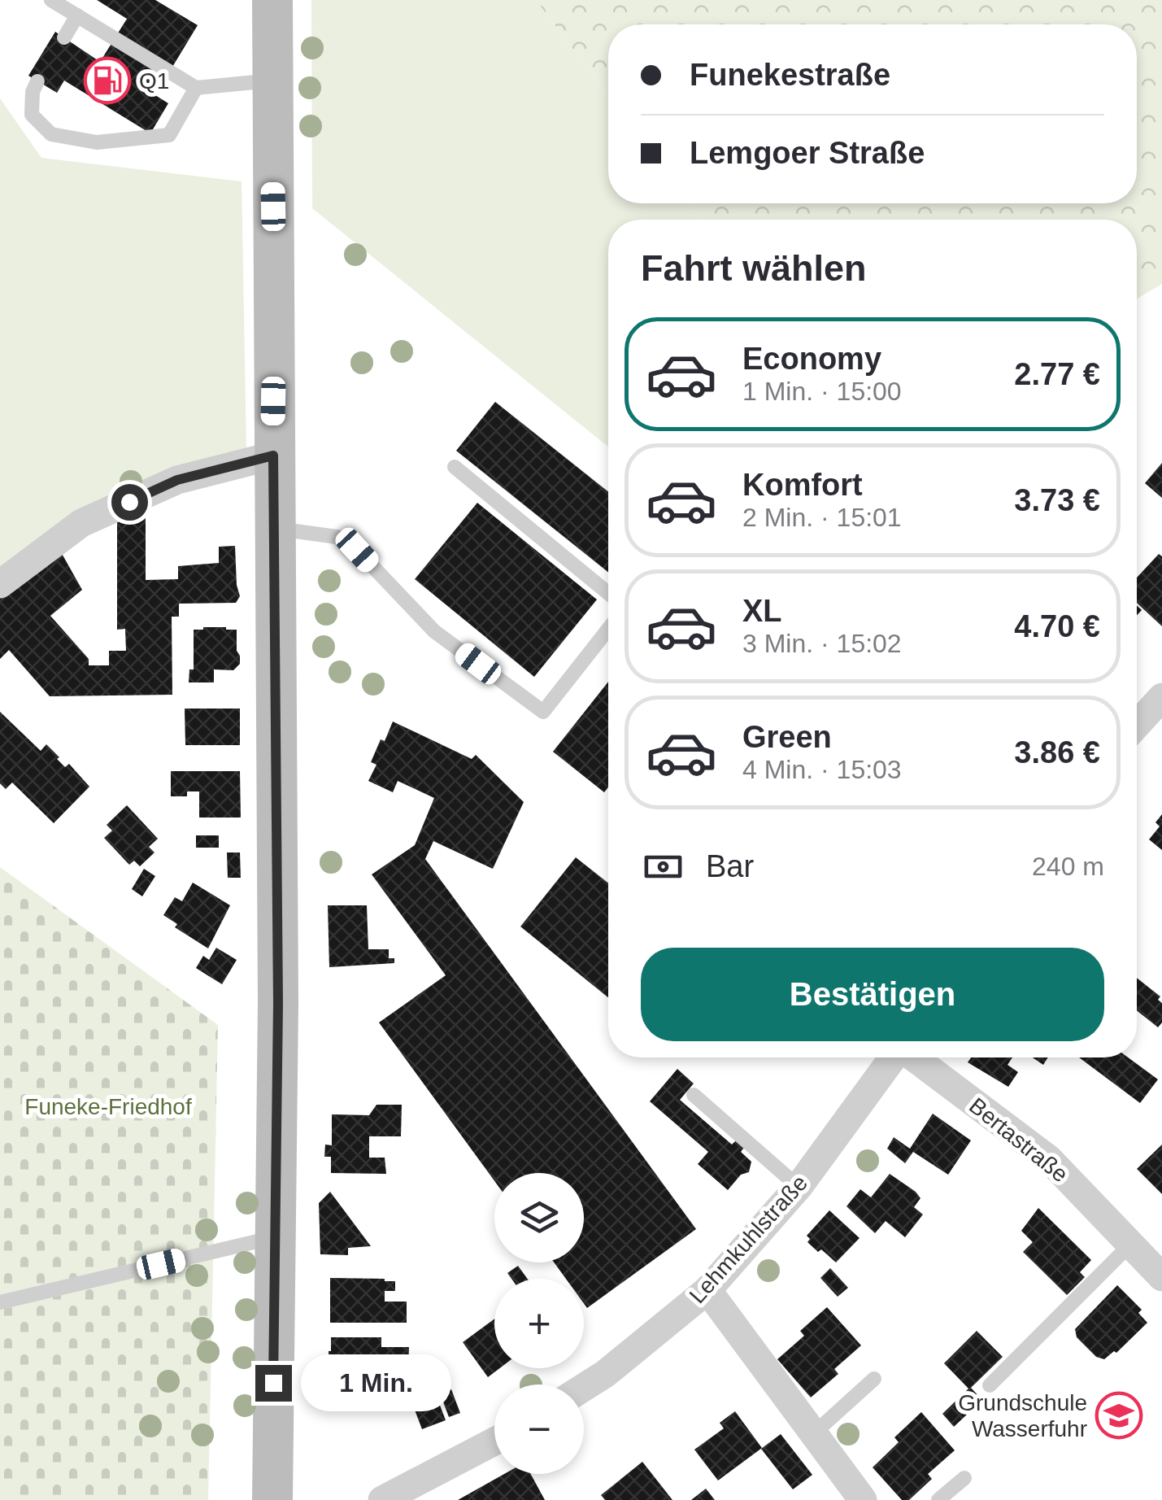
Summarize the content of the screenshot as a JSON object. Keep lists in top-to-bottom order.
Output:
{
  "streets": {
    "street": ["Bertastraße", "Lehmkuhlstraße"]
  },
  "parks": ["Funeke-Friedhof"],
  "places": {
    "fuel station": ["Q1"],
    "school or university": ["Grundschule Wasserfuhr"]
  },
  "page": {
    "banner": ["Funekestraße", "Lemgoer Straße"],
    "heading": "Fahrt wählen",
    "list": [
      {
        "name": "Economy",
        "note": "1 Min. · 15:00",
        "value": "2.77 €"
      },
      {
        "name": "Komfort",
        "note": "2 Min. · 15:01",
        "value": "3.73 €"
      },
      {
        "name": "XL",
        "note": "3 Min. · 15:02",
        "value": "4.70 €"
      },
      {
        "name": "Green",
        "note": "4 Min. · 15:03",
        "value": "3.86 €"
      }
    ],
    "pay": ["Bar", "240 m"],
    "buttons": "Bestätigen",
    "map_buttons": ["+", "−"],
    "bubble": "1 Min."
  }
}
